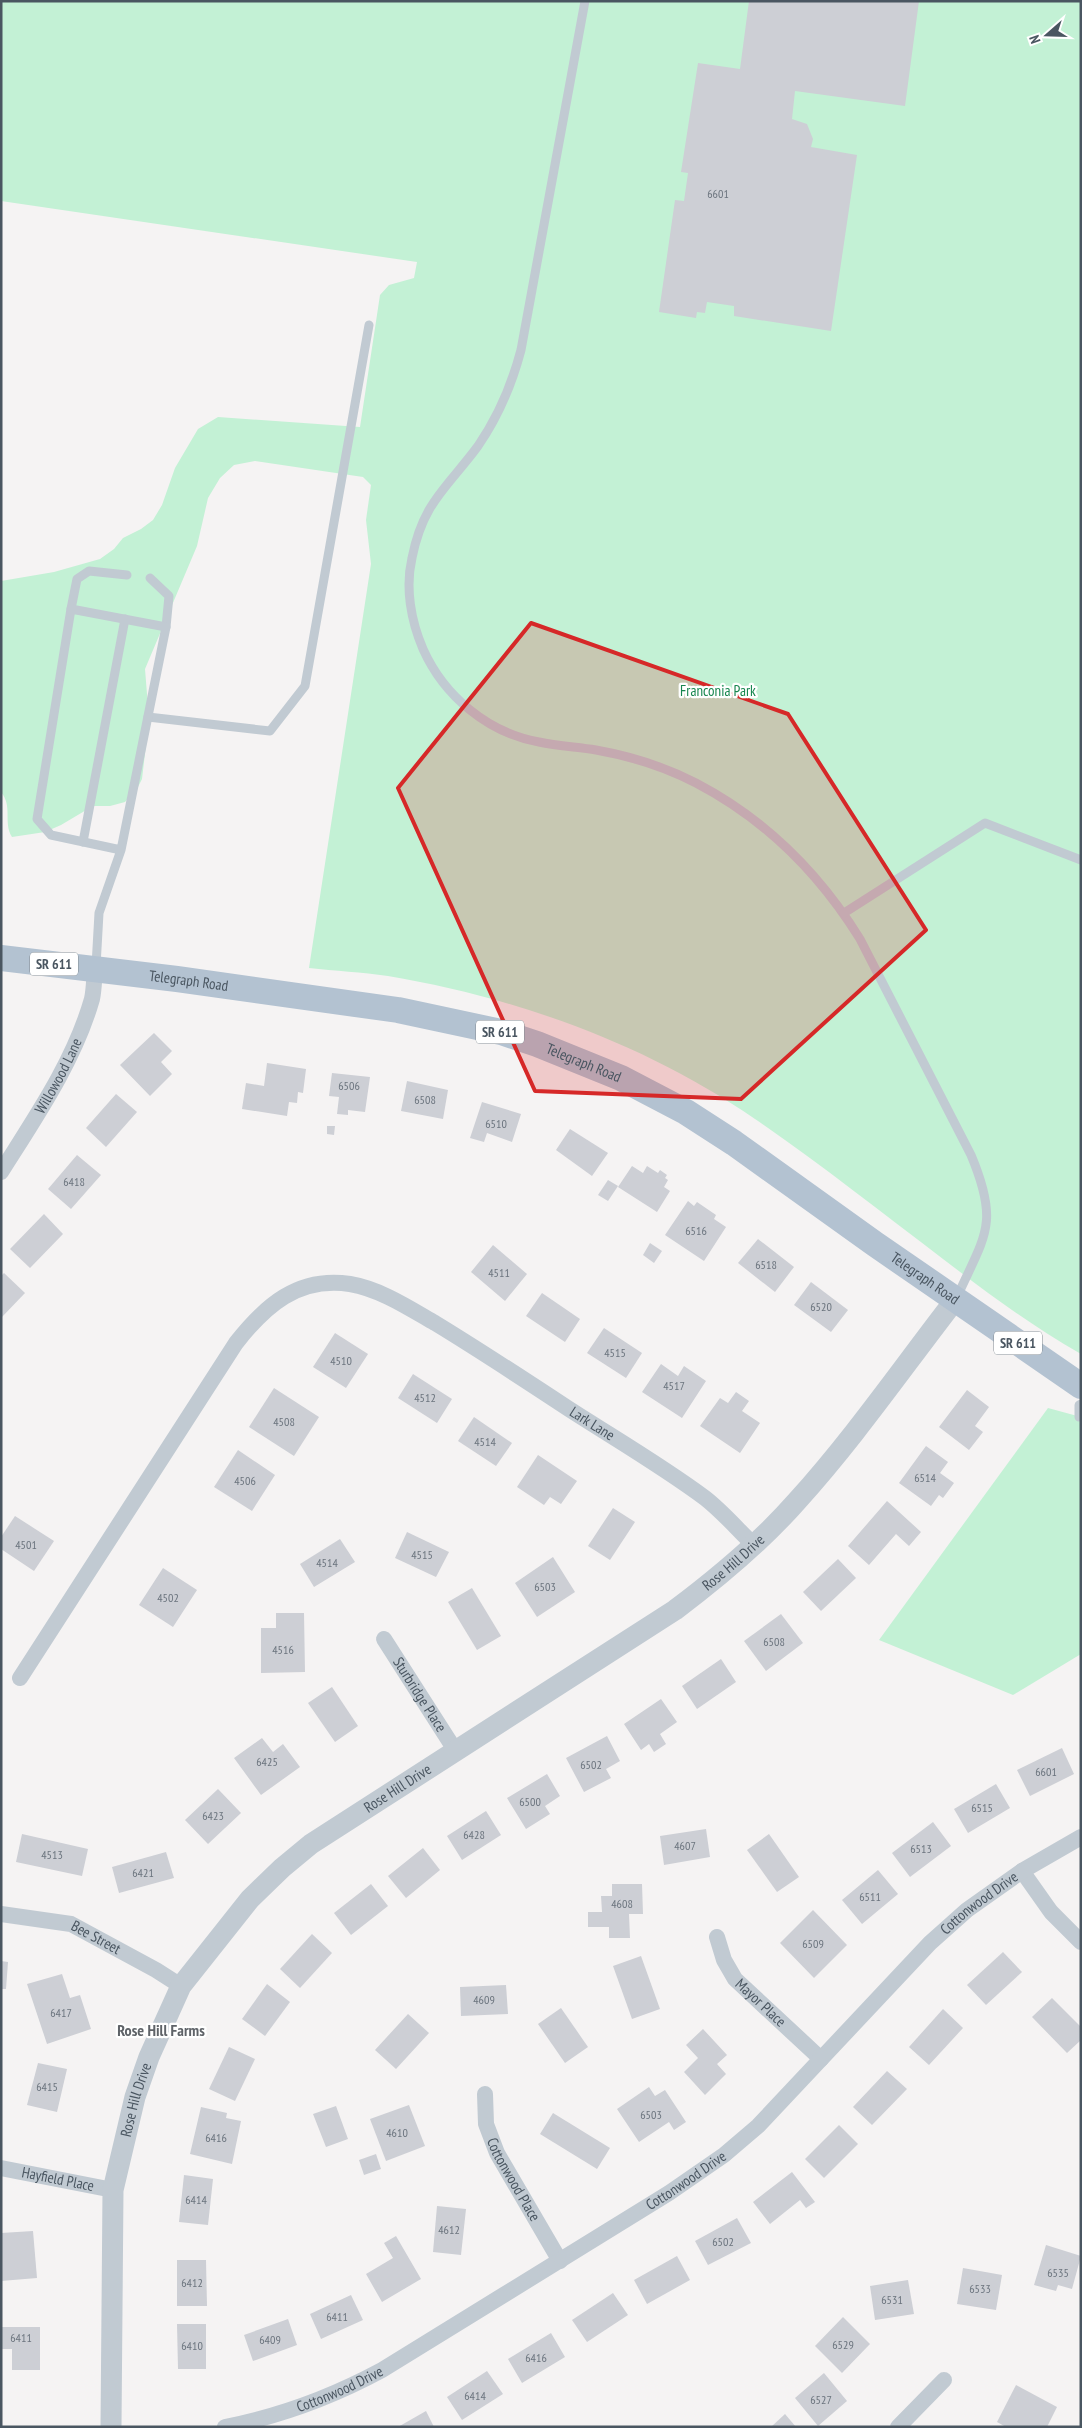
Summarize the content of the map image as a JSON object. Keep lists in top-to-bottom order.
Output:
{
  "streets": {
    "main road": ["SR 611", "Telegraph Road"],
    "street": [
      "Willowood Lane",
      "Lark Lane",
      "Rose Hill Drive",
      "Sturbridge Place",
      "Cottonwood Drive",
      "Bee Street",
      "Mayor Place",
      "Hayfield Place",
      "Cottonwood Place"
    ]
  },
  "crossings": [
    ["Telegraph Road", "Willowood Lane"],
    ["Telegraph Road", "Rose Hill Drive"],
    ["Lark Lane", "Rose Hill Drive"],
    ["Rose Hill Drive", "Sturbridge Place"],
    ["Rose Hill Drive", "Bee Street"],
    ["Rose Hill Drive", "Hayfield Place"],
    ["Cottonwood Drive", "Mayor Place"],
    ["Cottonwood Drive", "Cottonwood Place"]
  ],
  "districts": ["Rose Hill Farms"],
  "parks": ["Franconia Park"],
  "house_numbers": [
    "6601",
    "6506",
    "6508",
    "6510",
    "6418",
    "6516",
    "6518",
    "4511",
    "6520",
    "4515",
    "4510",
    "4517",
    "4512",
    "4508",
    "4514",
    "6514",
    "4506",
    "4501",
    "4515",
    "4514",
    "6503",
    "4502",
    "6508",
    "4516",
    "6425",
    "6502",
    "6601",
    "6500",
    "6515",
    "6423",
    "6428",
    "4607",
    "6513",
    "4513",
    "6421",
    "6511",
    "4608",
    "6509",
    "4609",
    "6417",
    "6415",
    "6503",
    "4610",
    "6416",
    "6414",
    "4612",
    "6502",
    "6535",
    "6412",
    "6533",
    "6531",
    "6411",
    "6411",
    "6409",
    "6529",
    "6410",
    "6416",
    "6414",
    "6527"
  ],
  "north": "left"
}
